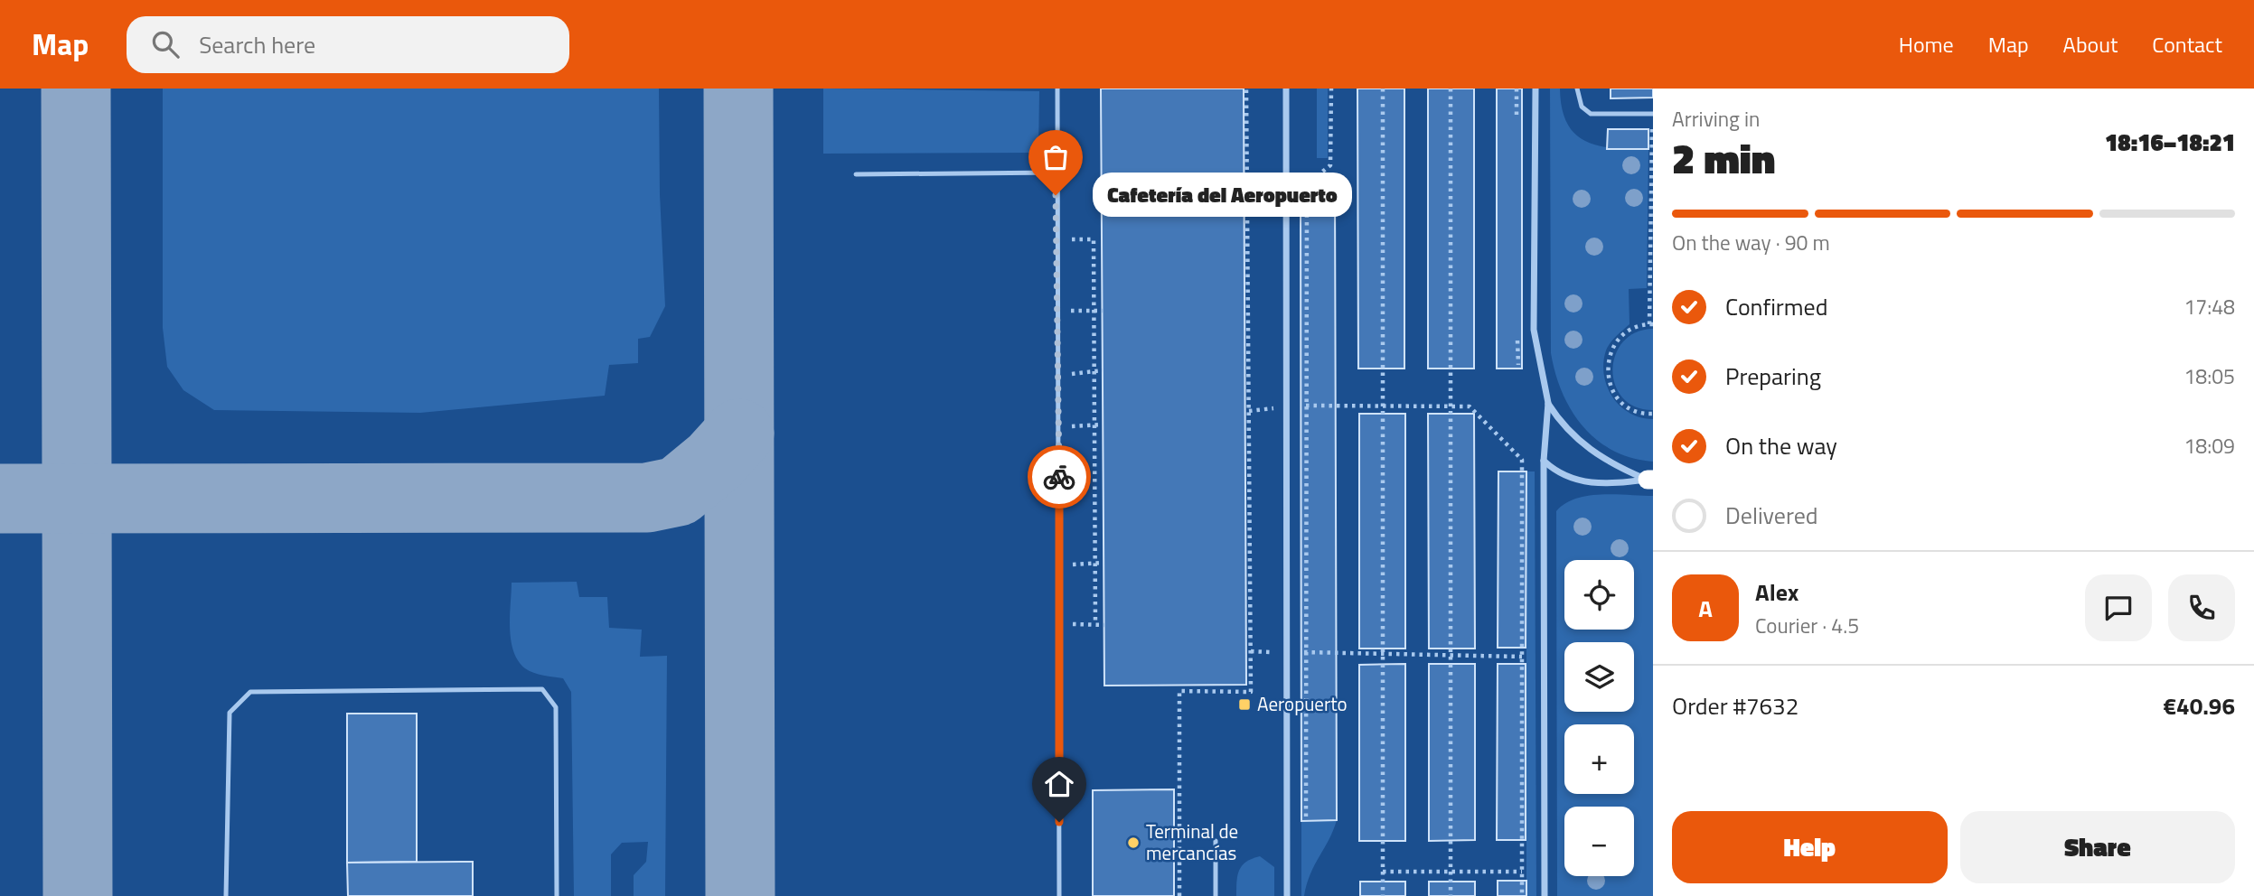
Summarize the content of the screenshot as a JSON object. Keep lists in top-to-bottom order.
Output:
{
  "places": {
    "other": ["Cafetería del Aeropuerto", "Terminal de mercancías"],
    "transit": ["Aeropuerto"]
  },
  "page": {
    "header": "Map",
    "search": "Search here",
    "nav": [
      "Home",
      "Map",
      "About",
      "Contact"
    ],
    "heading": ["2 min", "Arriving in", "18:16–18:21"],
    "panel": [
      "Alex",
      "Courier · 4.5",
      "Order #7632",
      "€40.96"
    ],
    "bubble": "Cafetería del Aeropuerto",
    "bar": "On the way · 90 m",
    "list": [
      ["Confirmed", "17:48"],
      ["Preparing", "18:05"],
      ["On the way", "18:09"],
      "Delivered"
    ],
    "map_buttons": ["+", "−"],
    "round": "A",
    "buttons": ["Help", "Share"]
  }
}
